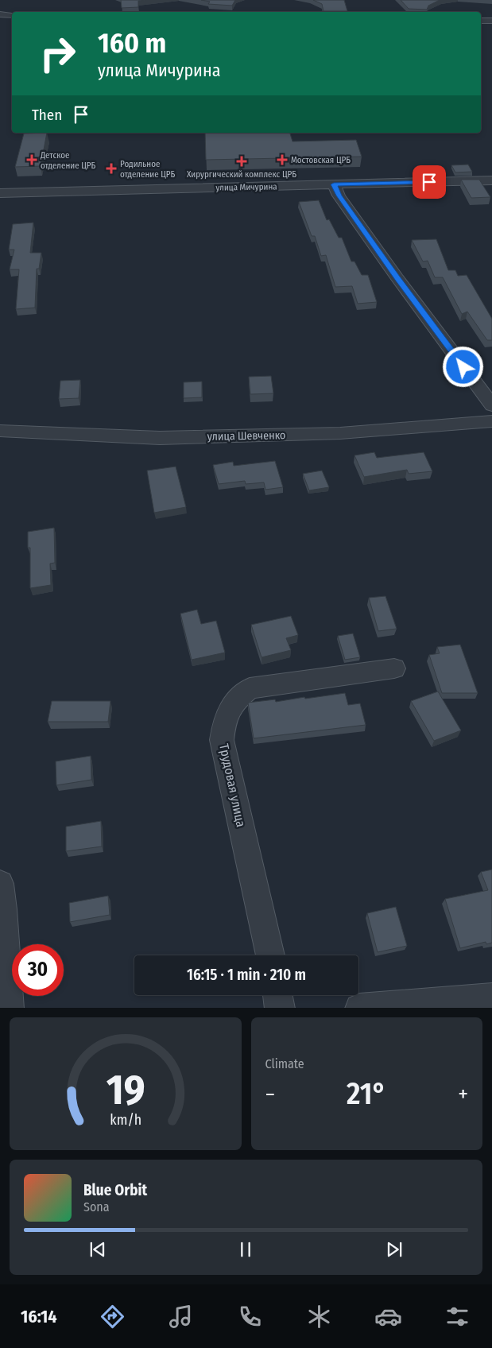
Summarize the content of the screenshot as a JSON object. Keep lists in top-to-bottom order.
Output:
{
  "streets": {
    "street": ["улица Мичурина", "улица Шевченко", "Трудовая улица"]
  },
  "places": {
    "health": [
      "Детское отделение ЦРБ",
      "Мостовская ЦРБ",
      "Хирургический комплекс ЦРБ",
      "Родильное отделение ЦРБ"
    ]
  },
  "page": {
    "turn": ["160 m", "улица Мичурина"],
    "then": "Then",
    "limit": "30",
    "trip": "16:15 · 1 min · 210 m",
    "tile": "Climate",
    "heat": ["−", "21°", "+"],
    "song": ["Blue Orbit", "Sona"],
    "tabs": "16:14",
    "gauge": ["19", "km/h"]
  }
}
